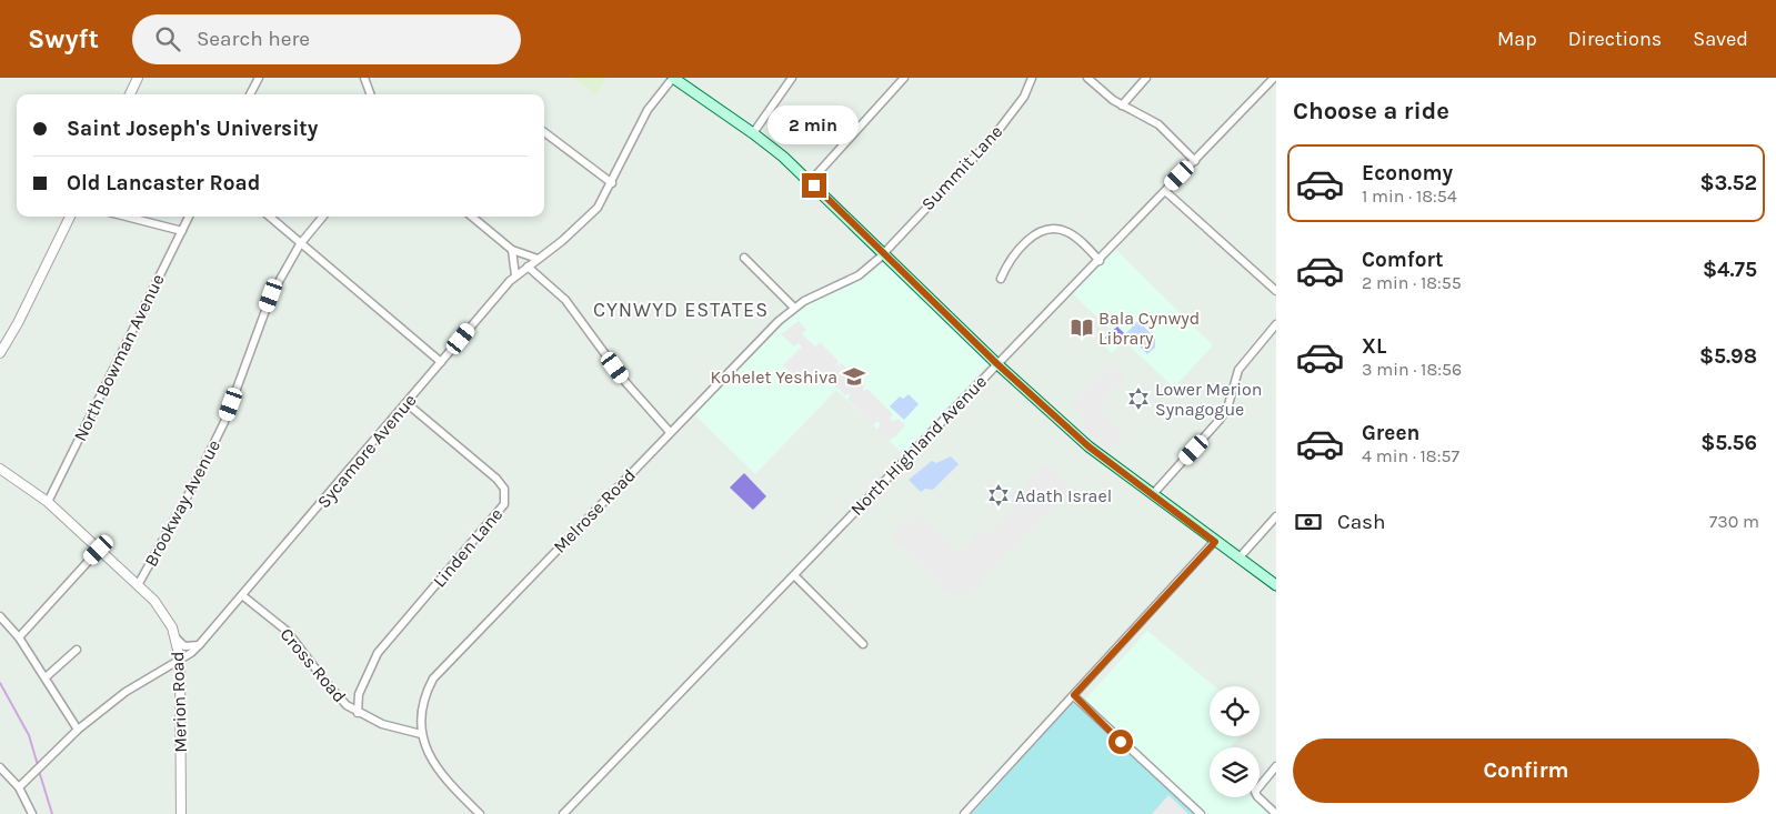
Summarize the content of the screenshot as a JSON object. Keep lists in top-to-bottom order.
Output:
{
  "streets": {
    "street": [
      "Summit Lane",
      "North Bowman Avenue",
      "North Highland Avenue",
      "Sycamore Avenue",
      "Brookway Avenue",
      "Melrose Road",
      "Linden Lane",
      "Cross Road",
      "Merion Road"
    ]
  },
  "crossings": [
    ["Summit Lane", "Melrose Road"],
    ["North Bowman Avenue", "Merion Road"],
    ["Sycamore Avenue", "Linden Lane"],
    ["Sycamore Avenue", "Cross Road"],
    ["Sycamore Avenue", "Merion Road"],
    ["Brookway Avenue", "Merion Road"],
    ["Melrose Road", "Cross Road"],
    ["Linden Lane", "Cross Road"]
  ],
  "districts": ["CYNWYD ESTATES"],
  "places": {
    "library": ["Bala Cynwyd Library"],
    "school or university": ["Kohelet Yeshiva"],
    "synagogue": ["Lower Merion Synagogue", "Adath Israel"]
  },
  "page": {
    "header": "Swyft",
    "search": "Search here",
    "nav": ["Map", "Directions", "Saved"],
    "heading": "Choose a ride",
    "banner": ["Saint Joseph's University", "Old Lancaster Road"],
    "bubble": "2 min",
    "list": [
      {
        "name": "Economy",
        "note": "1 min · 18:54",
        "value": "$3.52"
      },
      {
        "name": "Comfort",
        "note": "2 min · 18:55",
        "value": "$4.75"
      },
      {
        "name": "XL",
        "note": "3 min · 18:56",
        "value": "$5.98"
      },
      {
        "name": "Green",
        "note": "4 min · 18:57",
        "value": "$5.56"
      }
    ],
    "pay": ["Cash", "730 m"],
    "buttons": "Confirm"
  }
}
